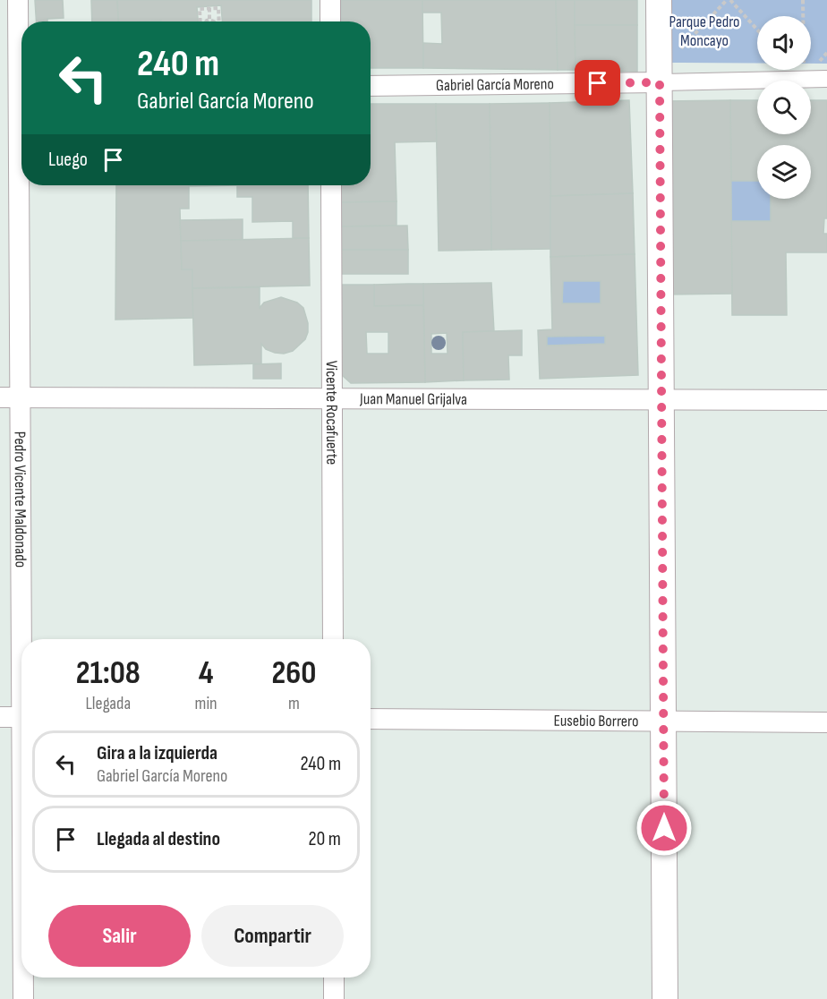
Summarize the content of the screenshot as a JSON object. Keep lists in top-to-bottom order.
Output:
{
  "streets": {
    "street": [
      "Gabriel García Moreno",
      "Juan Manuel Grijalva",
      "Vicente Rocafuerte",
      "Pedro Vicente Maldonado",
      "Eusebio Borrero"
    ]
  },
  "crossings": [
    ["Juan Manuel Grijalva", "Vicente Rocafuerte"],
    ["Juan Manuel Grijalva", "Pedro Vicente Maldonado"]
  ],
  "parks": ["Parque Pedro Moncayo"],
  "page": {
    "turn": ["240 m", "Gabriel García Moreno"],
    "then": "Luego",
    "eta": [
      "21:08",
      "Llegada",
      "4",
      "min",
      "260",
      "m"
    ],
    "list": [
      {
        "name": "Gira a la izquierda",
        "note": "Gabriel García Moreno",
        "value": "240 m"
      },
      {
        "name": "Llegada al destino",
        "value": "20 m"
      }
    ],
    "buttons": ["Salir", "Compartir"]
  }
}
